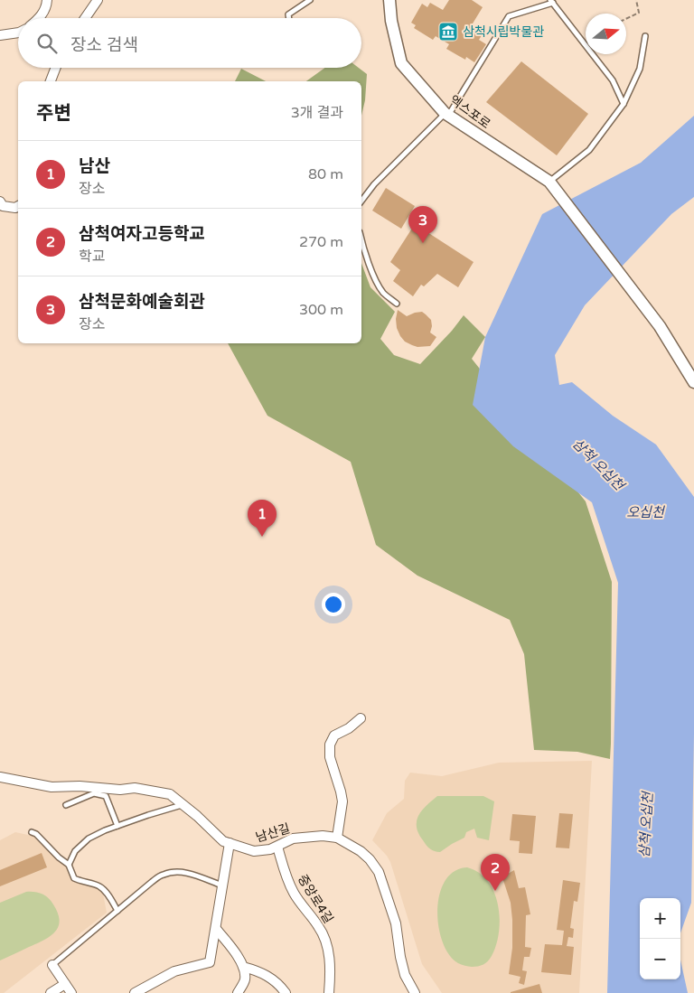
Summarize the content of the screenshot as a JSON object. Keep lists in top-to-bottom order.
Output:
{
  "streets": {
    "street": ["엑스포로", "남산길", "중앙로4길"]
  },
  "crossings": [
    ["남산길", "중앙로4길"]
  ],
  "water": ["삼척 오십천", "오십천"],
  "places": {
    "museum": ["삼척시립박물관"]
  },
  "north": "right",
  "page": {
    "search": "장소 검색",
    "heading": ["주변", "3개 결과"],
    "list": [
      {
        "mark": "1",
        "name": "남산",
        "note": "장소",
        "value": "80 m"
      },
      {
        "mark": "2",
        "name": "삼척여자고등학교",
        "note": "학교",
        "value": "270 m"
      },
      {
        "mark": "3",
        "name": "삼척문화예술회관",
        "note": "장소",
        "value": "300 m"
      }
    ],
    "pins": ["3", "1", "2"],
    "map_buttons": ["+", "−"]
  }
}
